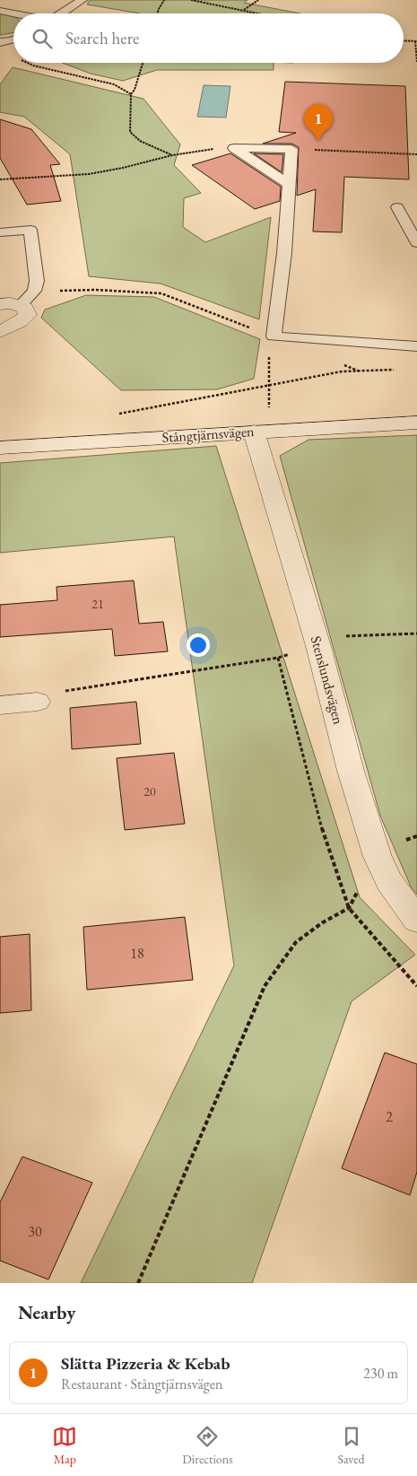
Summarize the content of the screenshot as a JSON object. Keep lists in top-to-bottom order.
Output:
{
  "streets": {
    "street": ["Stångtjärnsvägen", "Stenslundsvägen"]
  },
  "crossings": [
    ["Stångtjärnsvägen", "Stenslundsvägen"]
  ],
  "house_numbers": [
    "21",
    "20",
    "18",
    "2",
    "30"
  ],
  "page": {
    "search": "Search here",
    "pins": "1",
    "heading": "Nearby",
    "list": [
      {
        "mark": "1",
        "name": "Slätta Pizzeria & Kebab",
        "note": "Restaurant · Stångtjärnsvägen",
        "value": "230 m"
      }
    ],
    "nav": ["Map", "Directions", "Saved"]
  }
}
